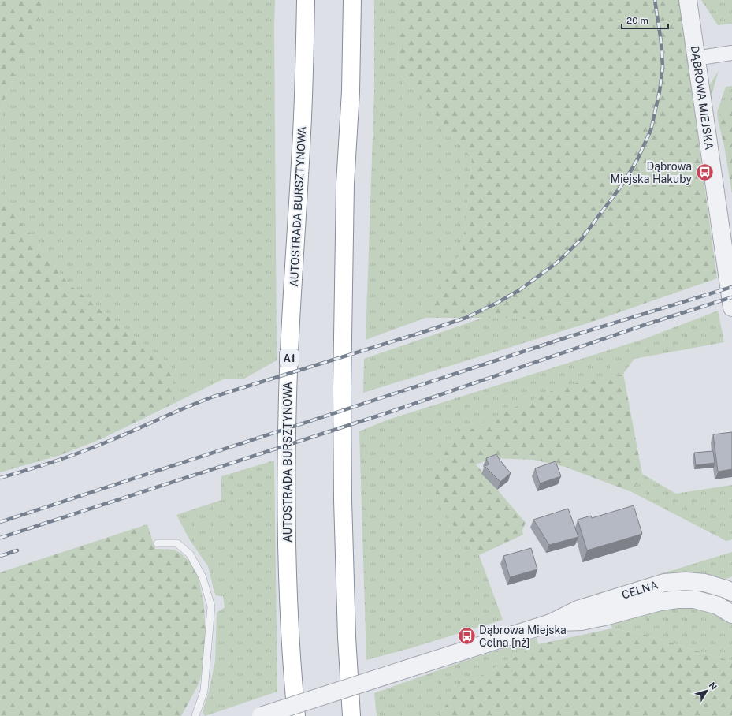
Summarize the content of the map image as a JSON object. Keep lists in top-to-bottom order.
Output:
{
  "streets": {
    "highway": ["AUTOSTRADA BURSZTYNOWA", "A1"],
    "street": ["DĄBROWA MIEJSKA", "CELNA"]
  },
  "places": {
    "bus stop": ["Dąbrowa Miejska Hakuby", "Dąbrowa Miejska Celna [nż]"]
  },
  "scale_bar": "20 m",
  "north": "top right"
}
